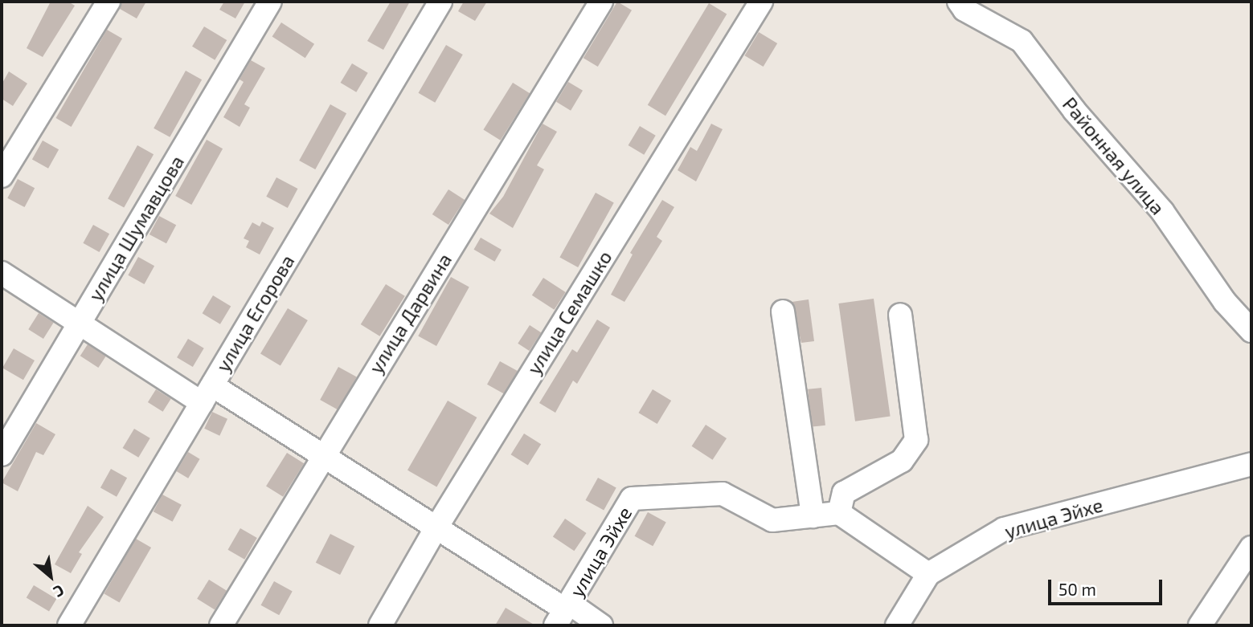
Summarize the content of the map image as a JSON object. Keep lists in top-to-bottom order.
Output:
{
  "streets": {
    "street": [
      "Районная улица",
      "улица Шумавцова",
      "улица Семашко",
      "улица Егорова",
      "улица Дарвина",
      "улица Эйхе"
    ]
  },
  "scale_bar": "50 m",
  "north": "bottom right"
}
